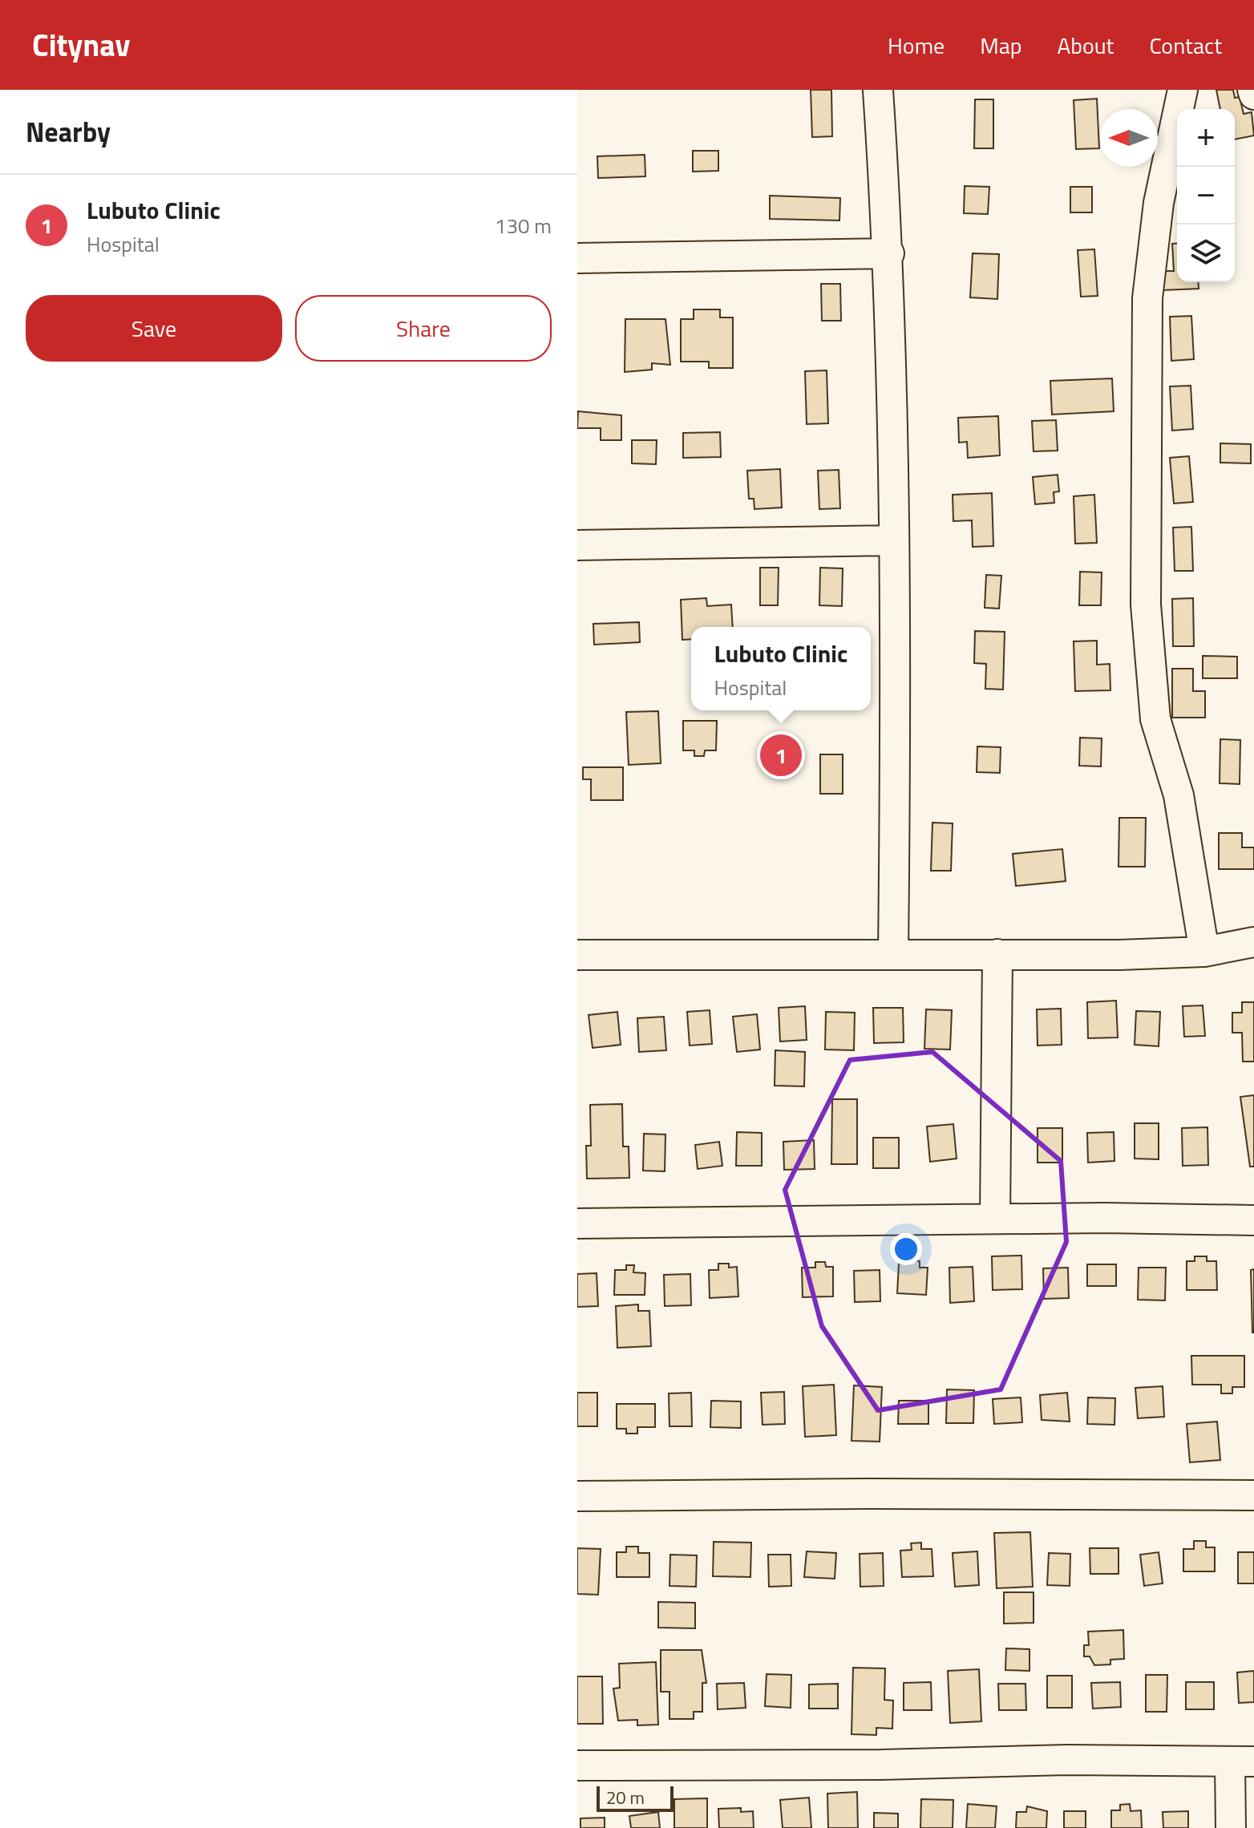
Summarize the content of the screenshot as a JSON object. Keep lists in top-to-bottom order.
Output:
{
  "scale_bar": "20 m",
  "north": "left",
  "page": {
    "header": "Citynav",
    "nav": [
      "Home",
      "Map",
      "About",
      "Contact"
    ],
    "heading": "Nearby",
    "map_buttons": ["+", "−"],
    "list": [
      {
        "mark": "1",
        "name": "Lubuto Clinic",
        "note": "Hospital",
        "value": "130 m"
      }
    ],
    "buttons": ["Save", "Share"],
    "popup": ["Lubuto Clinic", "Hospital"],
    "pins": "1",
    "scale": "20 m"
  }
}
